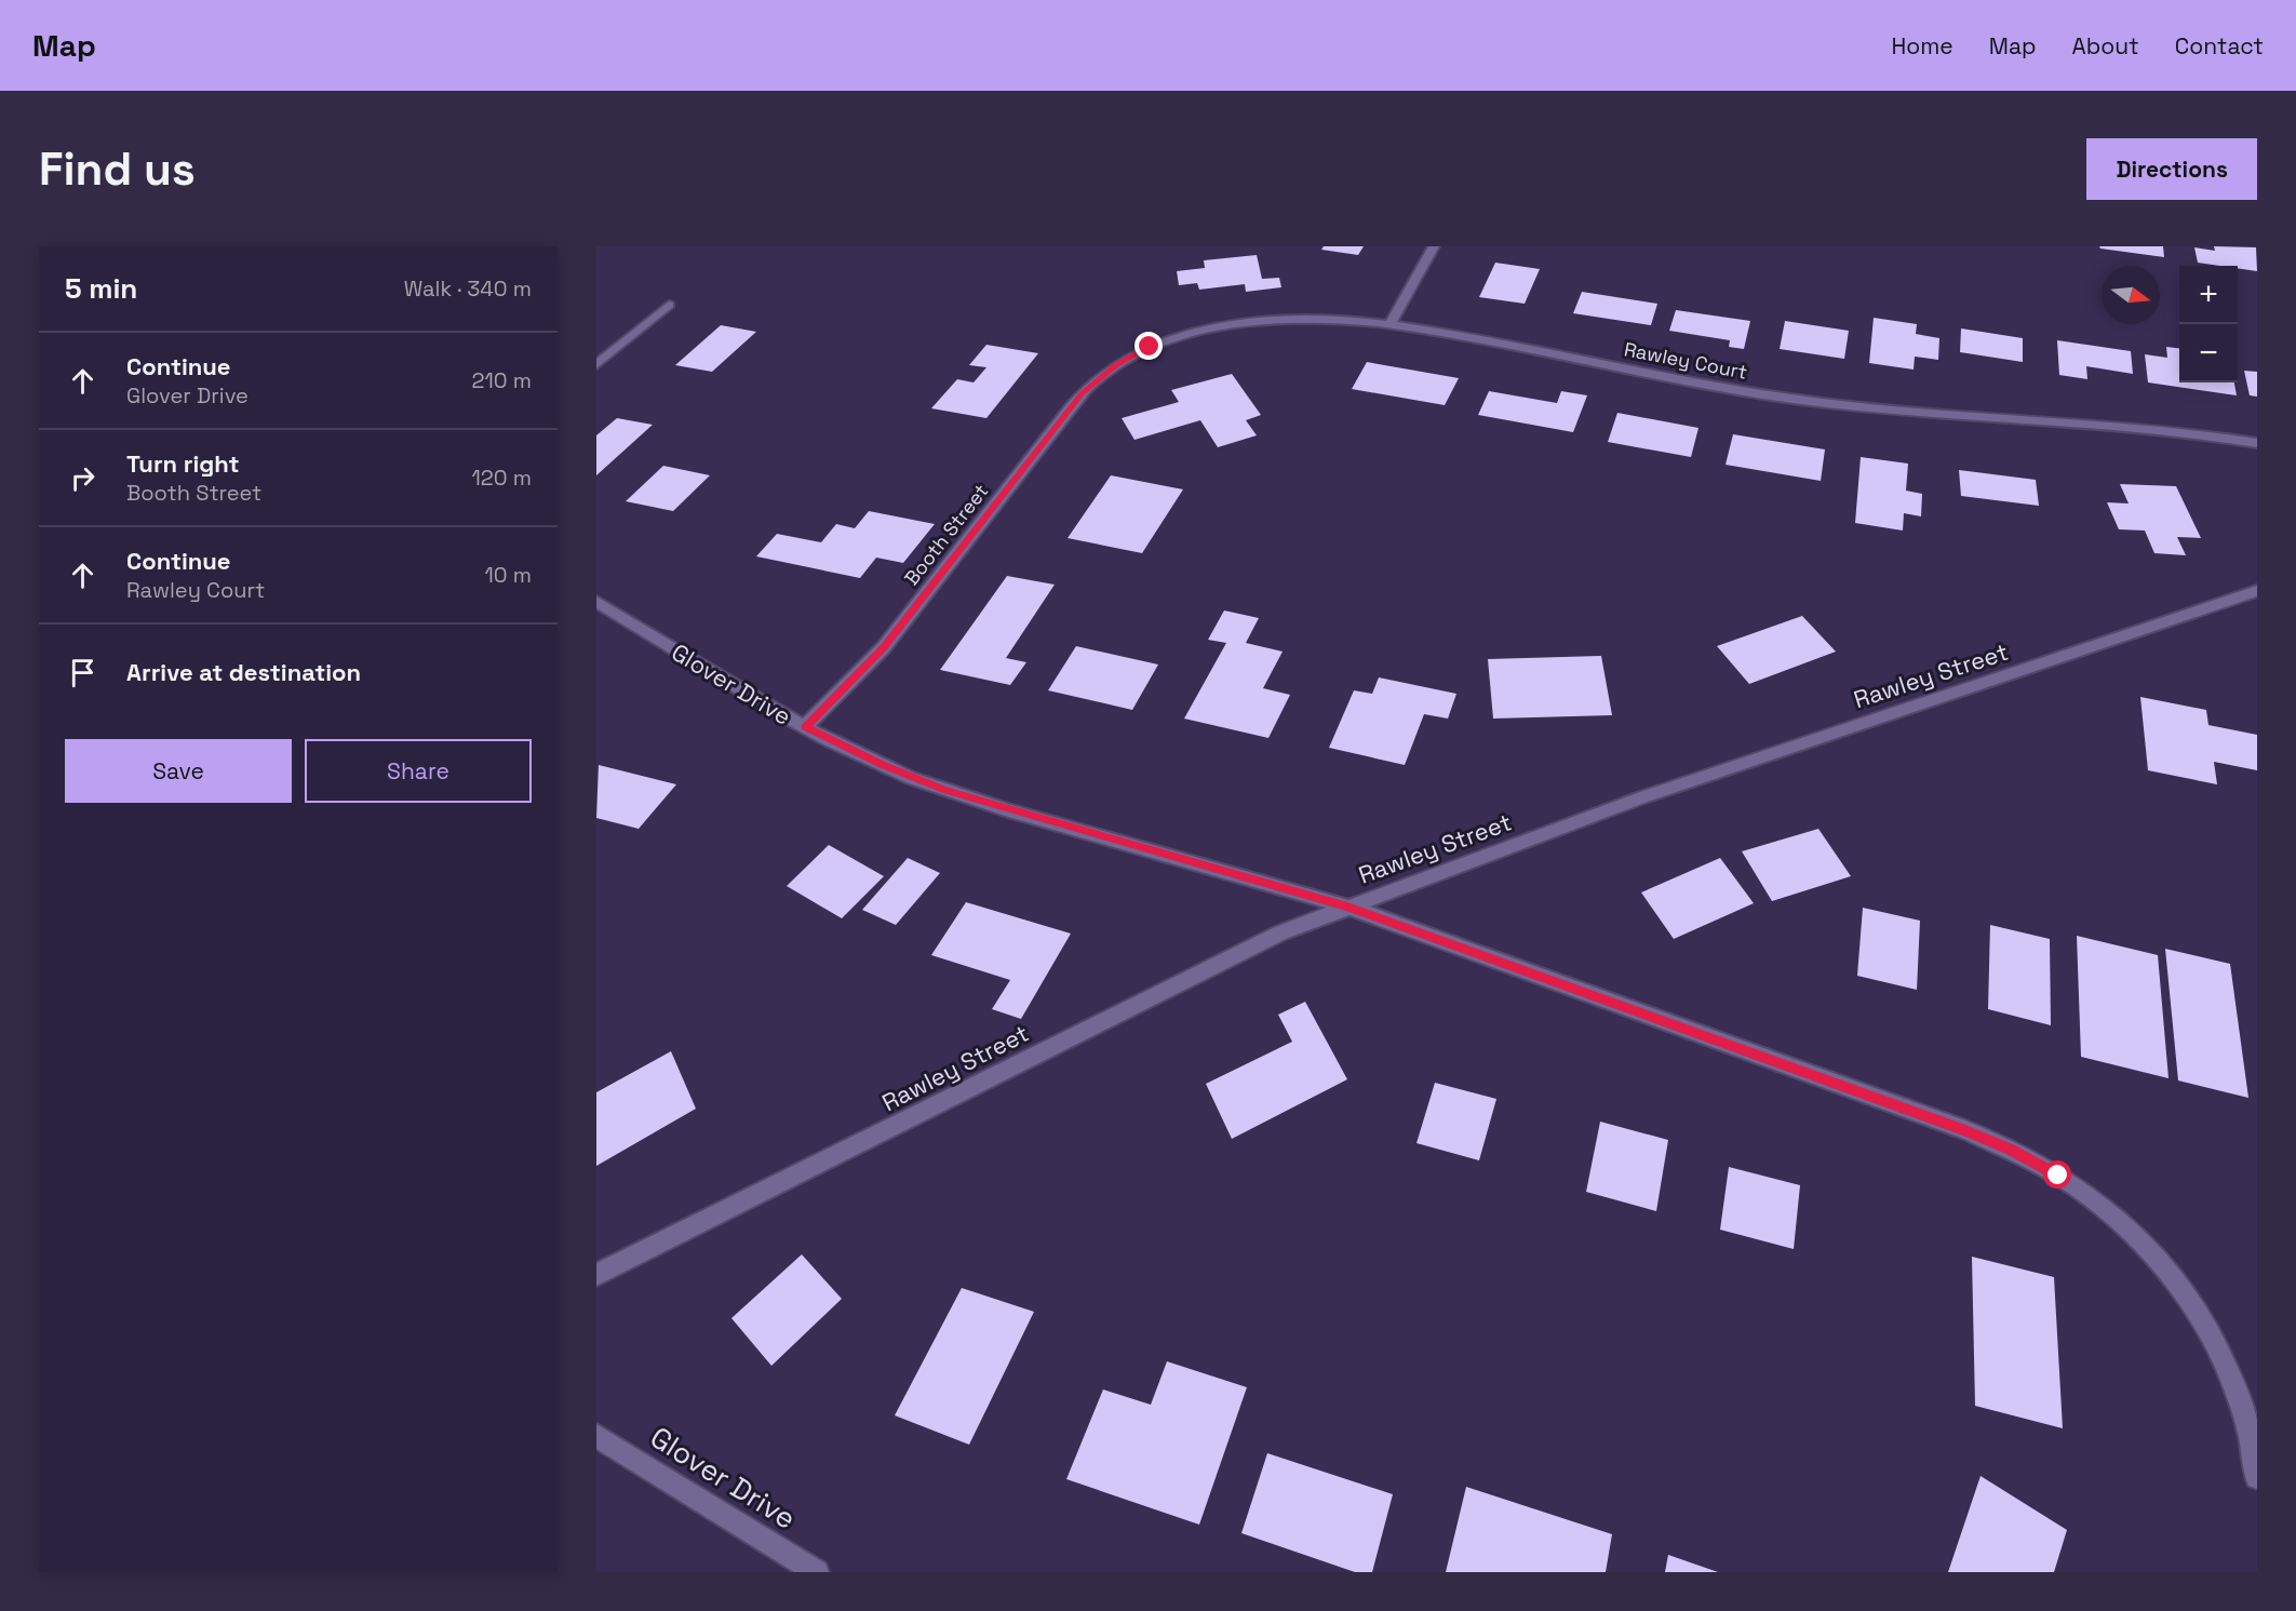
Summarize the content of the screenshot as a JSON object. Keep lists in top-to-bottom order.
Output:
{
  "streets": {
    "street": [
      "Rawley Court",
      "Booth Street",
      "Rawley Street",
      "Glover Drive"
    ]
  },
  "crossings": [
    ["Rawley Court", "Booth Street"],
    ["Booth Street", "Glover Drive"],
    ["Rawley Street", "Glover Drive"]
  ],
  "north": "right",
  "page": {
    "header": "Map",
    "nav": [
      "Home",
      "Map",
      "About",
      "Contact"
    ],
    "buttons": [
      "Directions",
      ["Save", "Share"]
    ],
    "title": "Find us",
    "heading": ["5 min", "Walk · 340 m"],
    "map_buttons": ["+", "−"],
    "list": [
      ["Continue", "Glover Drive", "210 m"],
      ["Turn right", "Booth Street", "120 m"],
      ["Continue", "Rawley Court", "10 m"],
      "Arrive at destination"
    ]
  }
}
